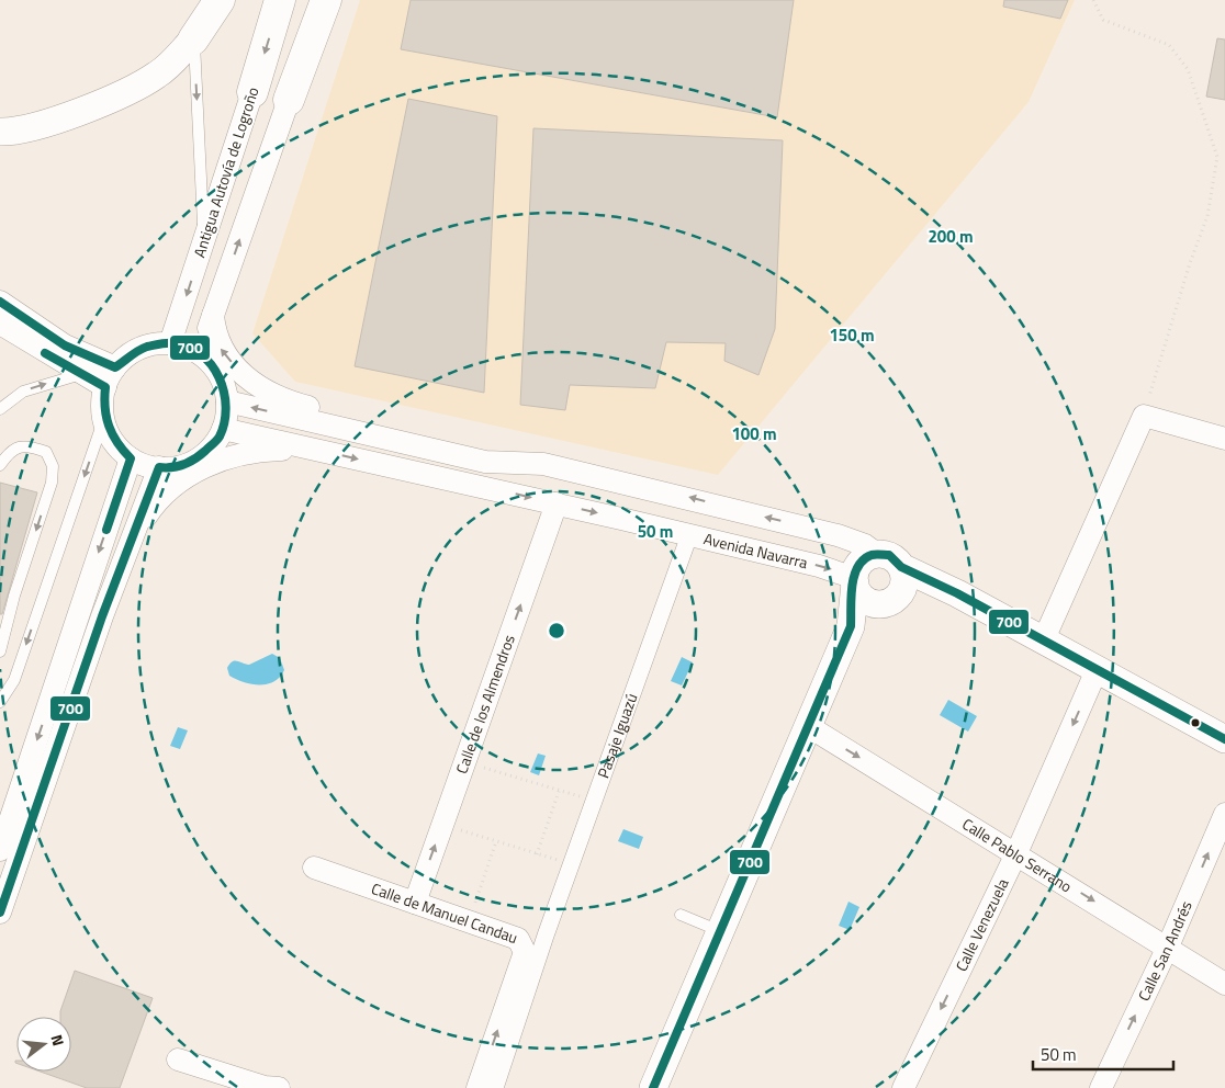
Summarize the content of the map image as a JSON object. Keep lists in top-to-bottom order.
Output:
{
  "streets": {
    "highway": ["Antigua Autovía de Logroño"],
    "street": [
      "Avenida Navarra",
      "Calle de los Almendros",
      "Pasaje Iguazú",
      "Calle Pablo Serrano",
      "Calle de Manuel Candau",
      "Calle Venezuela",
      "Calle San Andrés"
    ]
  },
  "crossings": [
    ["Avenida Navarra", "Calle de los Almendros"],
    ["Avenida Navarra", "Pasaje Iguazú"],
    ["Calle de los Almendros", "Calle de Manuel Candau"],
    ["Calle Pablo Serrano", "Calle Venezuela"],
    ["Calle Pablo Serrano", "Calle San Andrés"]
  ],
  "one_way": ["Calle de los Almendros", "Calle Venezuela", "Calle San Andrés"],
  "lines": ["transit line 700"],
  "scale_bar": "50 m",
  "north": "right",
  "rings": [
    "200 m",
    "150 m",
    "100 m",
    "50 m"
  ]
}
